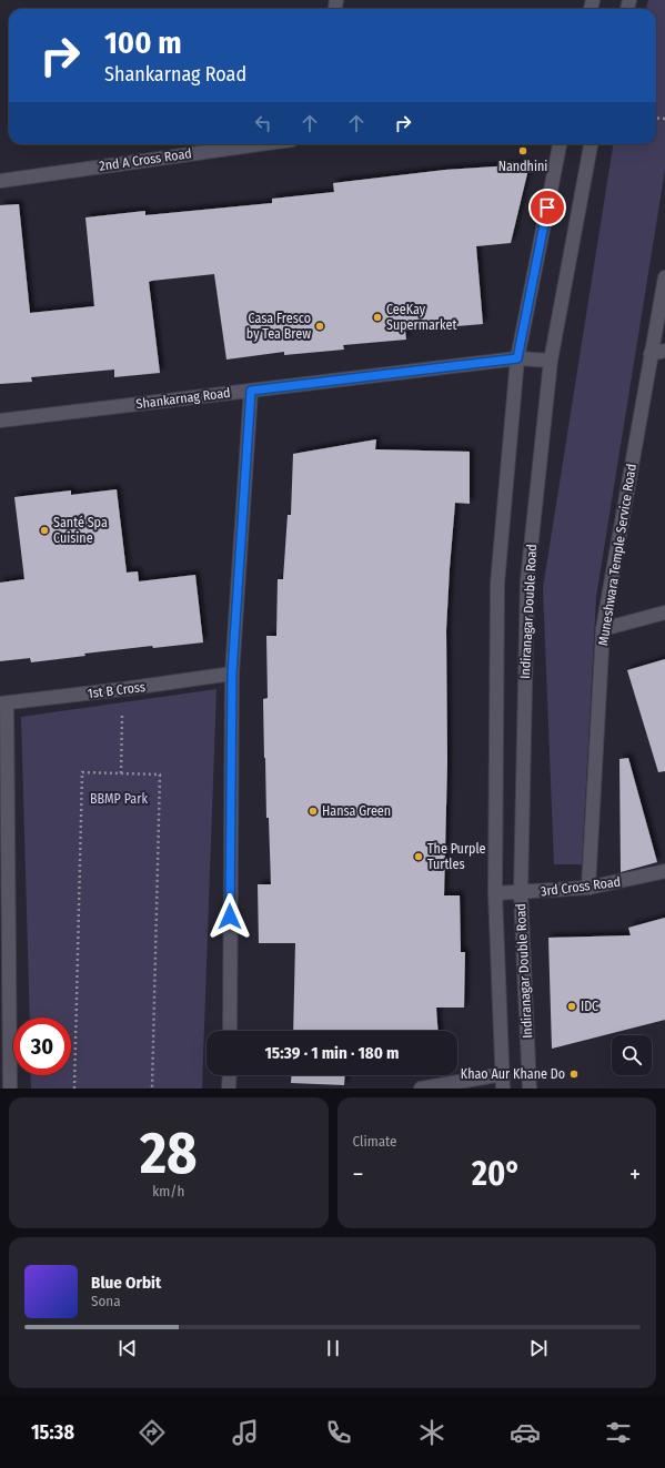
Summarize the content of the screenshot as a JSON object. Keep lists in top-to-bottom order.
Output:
{
  "streets": {
    "street": [
      "2nd A Cross Road",
      "Shankarnag Road",
      "Muneshwara Temple Service Road",
      "Indiranagar Double Road",
      "1st B Cross",
      "3rd Cross Road"
    ]
  },
  "crossings": [
    ["Shankarnag Road", "Indiranagar Double Road"],
    ["Muneshwara Temple Service Road", "3rd Cross Road"],
    ["Indiranagar Double Road", "3rd Cross Road"]
  ],
  "parks": ["BBMP Park"],
  "places": [
    "Nandhini",
    "CeeKay Supermarket",
    "Casa Fresco by Tea Brew",
    "Santé Spa Cuisine",
    "Hansa Green",
    "The Purple Turtles",
    "IDC",
    "Khao Aur Khane Do"
  ],
  "page": {
    "turn": ["100 m", "Shankarnag Road"],
    "limit": "30",
    "trip": "15:39 · 1 min · 180 m",
    "tile": [
      ["28", "km/h"],
      "Climate"
    ],
    "heat": ["−", "20°", "+"],
    "song": ["Blue Orbit", "Sona"],
    "tabs": "15:38"
  }
}
